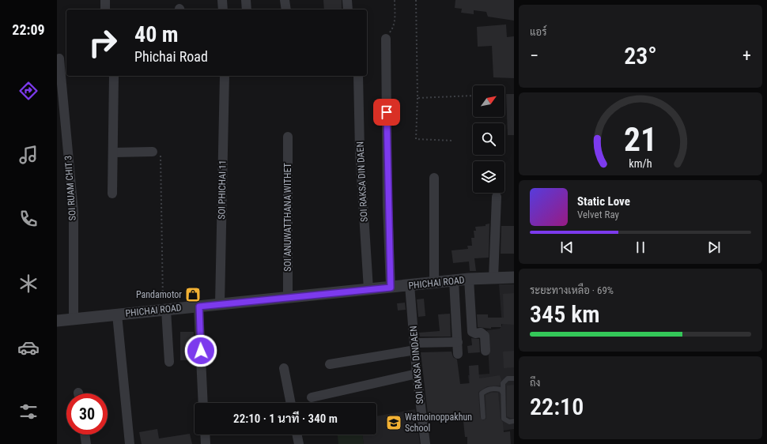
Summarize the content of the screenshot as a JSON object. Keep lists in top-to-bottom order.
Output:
{
  "streets": {
    "street": [
      "SOI RAKSA DIN DAEN",
      "SOI RUAM CHIT 3",
      "SOI PHICHAI 11",
      "SOI ANUWATTHANA WITHET",
      "PHICHAI ROAD",
      "SOI RAKSA DINDAEN"
    ]
  },
  "crossings": [
    ["SOI RAKSA DIN DAEN", "PHICHAI ROAD"],
    ["SOI RUAM CHIT 3", "PHICHAI ROAD"],
    ["SOI PHICHAI 11", "PHICHAI ROAD"],
    ["SOI ANUWATTHANA WITHET", "PHICHAI ROAD"],
    ["PHICHAI ROAD", "SOI RAKSA DINDAEN"]
  ],
  "places": {
    "shop": ["Pandamotor"],
    "school or university": ["Watnoinoppakhun School"]
  },
  "north": "top right",
  "page": {
    "tabs": "22:09",
    "tile": [
      "แอร์",
      ["ระยะทางเหลือ · 69%", "345 km"],
      ["ถึง", "22:10"]
    ],
    "turn": ["40 m", "Phichai Road"],
    "heat": ["−", "23°", "+"],
    "song": ["Static Love", "Velvet Ray"],
    "limit": "30",
    "trip": "22:10 · 1 นาที · 340 m",
    "gauge": ["21", "km/h"]
  }
}
